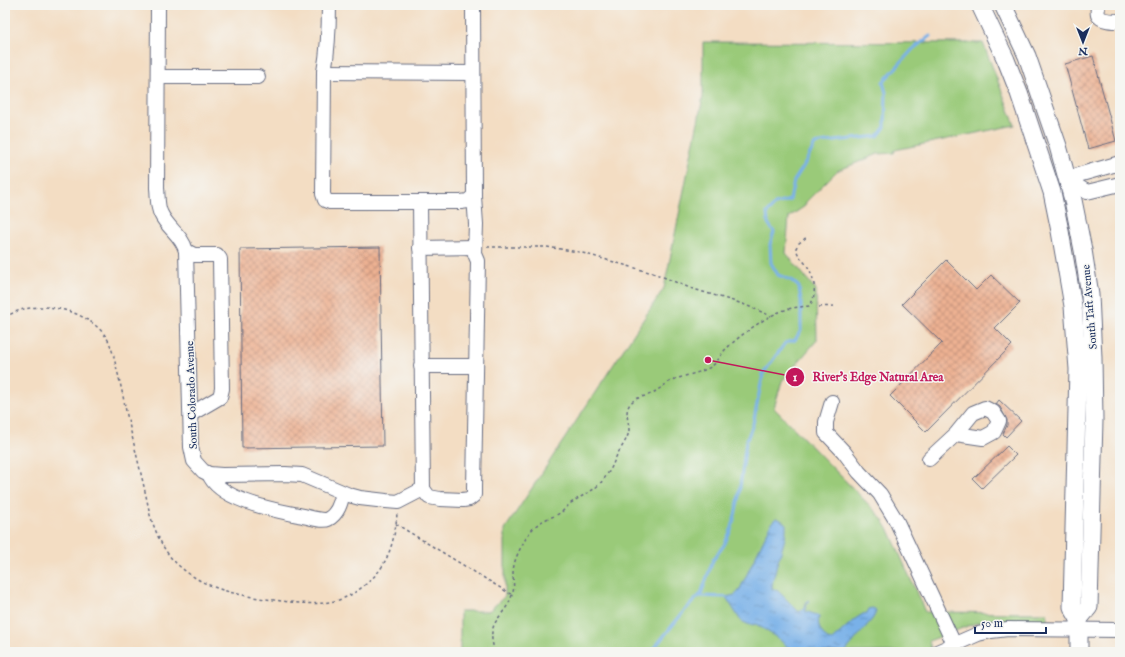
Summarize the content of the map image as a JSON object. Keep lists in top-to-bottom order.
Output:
{
  "streets": {
    "main road": ["South Taft Avenue"],
    "street": ["South Colorado Avenue"]
  },
  "places": ["River's Edge Natural Area"],
  "scale_bar": "50 m",
  "north": "bottom"
}
